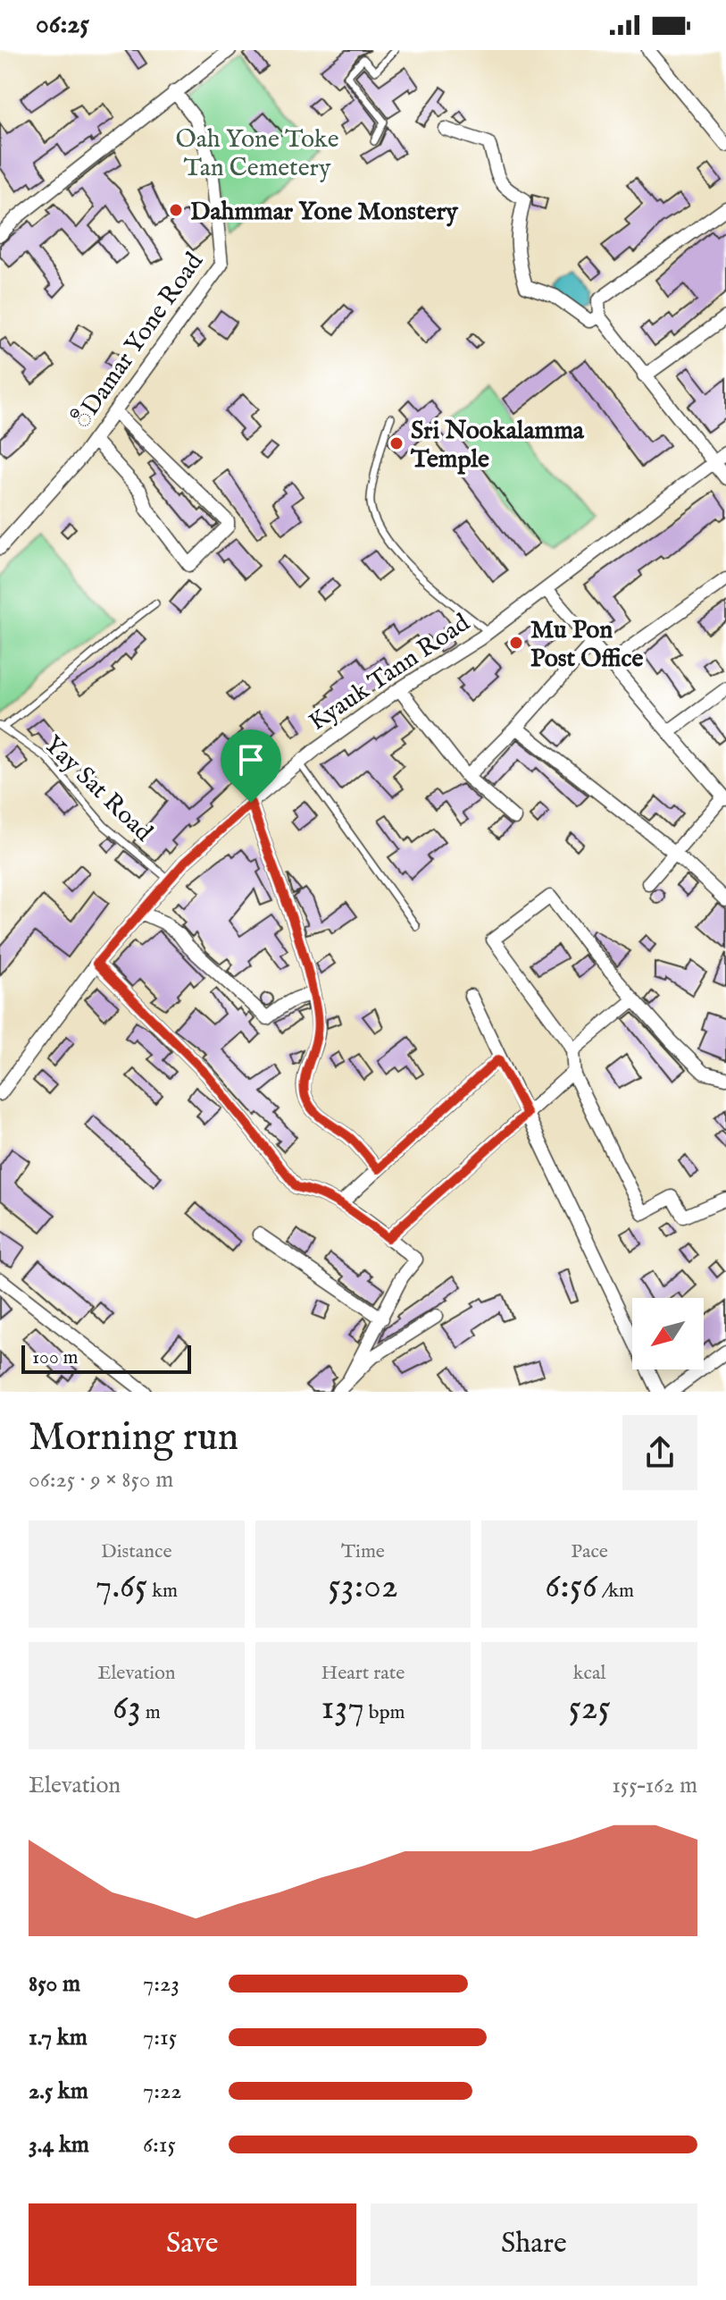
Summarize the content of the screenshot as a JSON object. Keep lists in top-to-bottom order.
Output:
{
  "streets": {
    "street": ["ီDamar Yone Road", "Kyauk Tann Road"],
    "lane": ["Yay Sat Road"]
  },
  "crossings": [
    ["Kyauk Tann Road", "Yay Sat Road"]
  ],
  "parks": ["Oah Yone Toke Tan Cemetery"],
  "places": ["Dahmmar Yone Monstery", "Sri Nookalamma Temple", "Mu Pon Post Office"],
  "scale_bar": "100 m",
  "north": "bottom left",
  "page": {
    "status": "06:25",
    "scale": "100 m",
    "heading": ["Morning run", "06:25 · 9 × 850 m"],
    "stats": [
      ["Distance", "7.65 km"],
      ["Time", "53:02"],
      ["Pace", "6:56 /km"],
      ["Elevation", "63 m"],
      ["Heart rate", "137 bpm"],
      ["kcal", "525"]
    ],
    "chart": ["Elevation", "155–162 m"],
    "list": [
      {
        "name": "850 m",
        "note": "7:23"
      },
      {
        "name": "1.7 km",
        "note": "7:15"
      },
      {
        "name": "2.5 km",
        "note": "7:22"
      },
      {
        "name": "3.4 km",
        "note": "6:15"
      }
    ],
    "buttons": ["Save", "Share"]
  }
}
